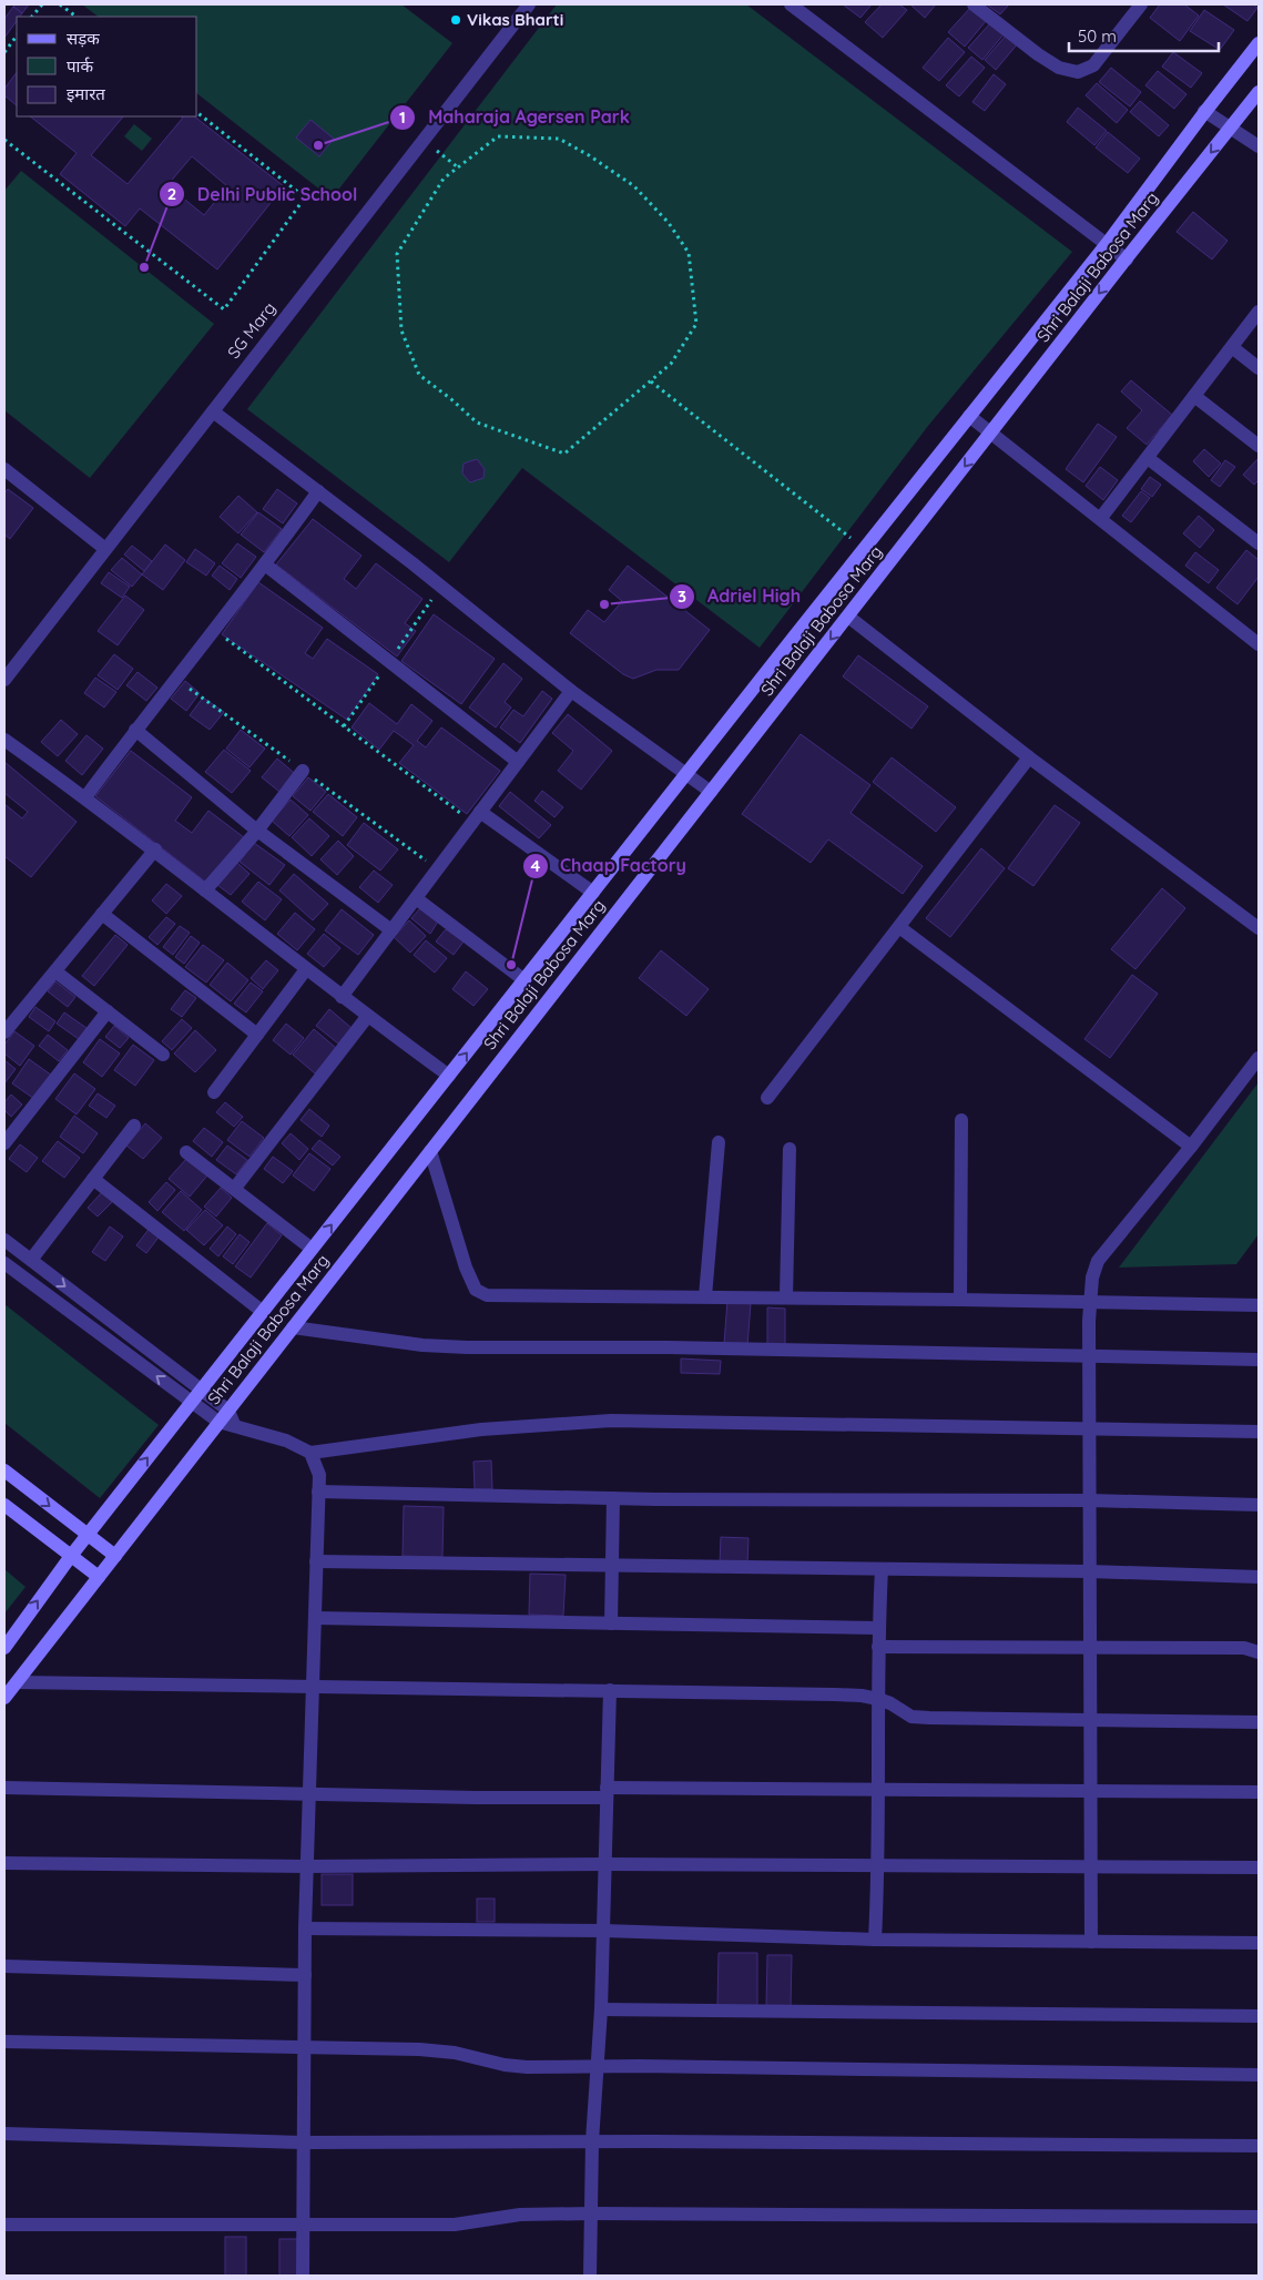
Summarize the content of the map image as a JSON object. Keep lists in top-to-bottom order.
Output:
{
  "streets": {
    "street": ["Shri Balaji Babosa Marg", "SG Marg"]
  },
  "places": [
    "Vikas Bharti",
    "Maharaja Agersen Park",
    "Delhi Public School",
    "Adriel High",
    "Chaap Factory"
  ],
  "legend": ["सड़क", "पार्क", "इमारत"],
  "scale_bar": "50 m"
}
